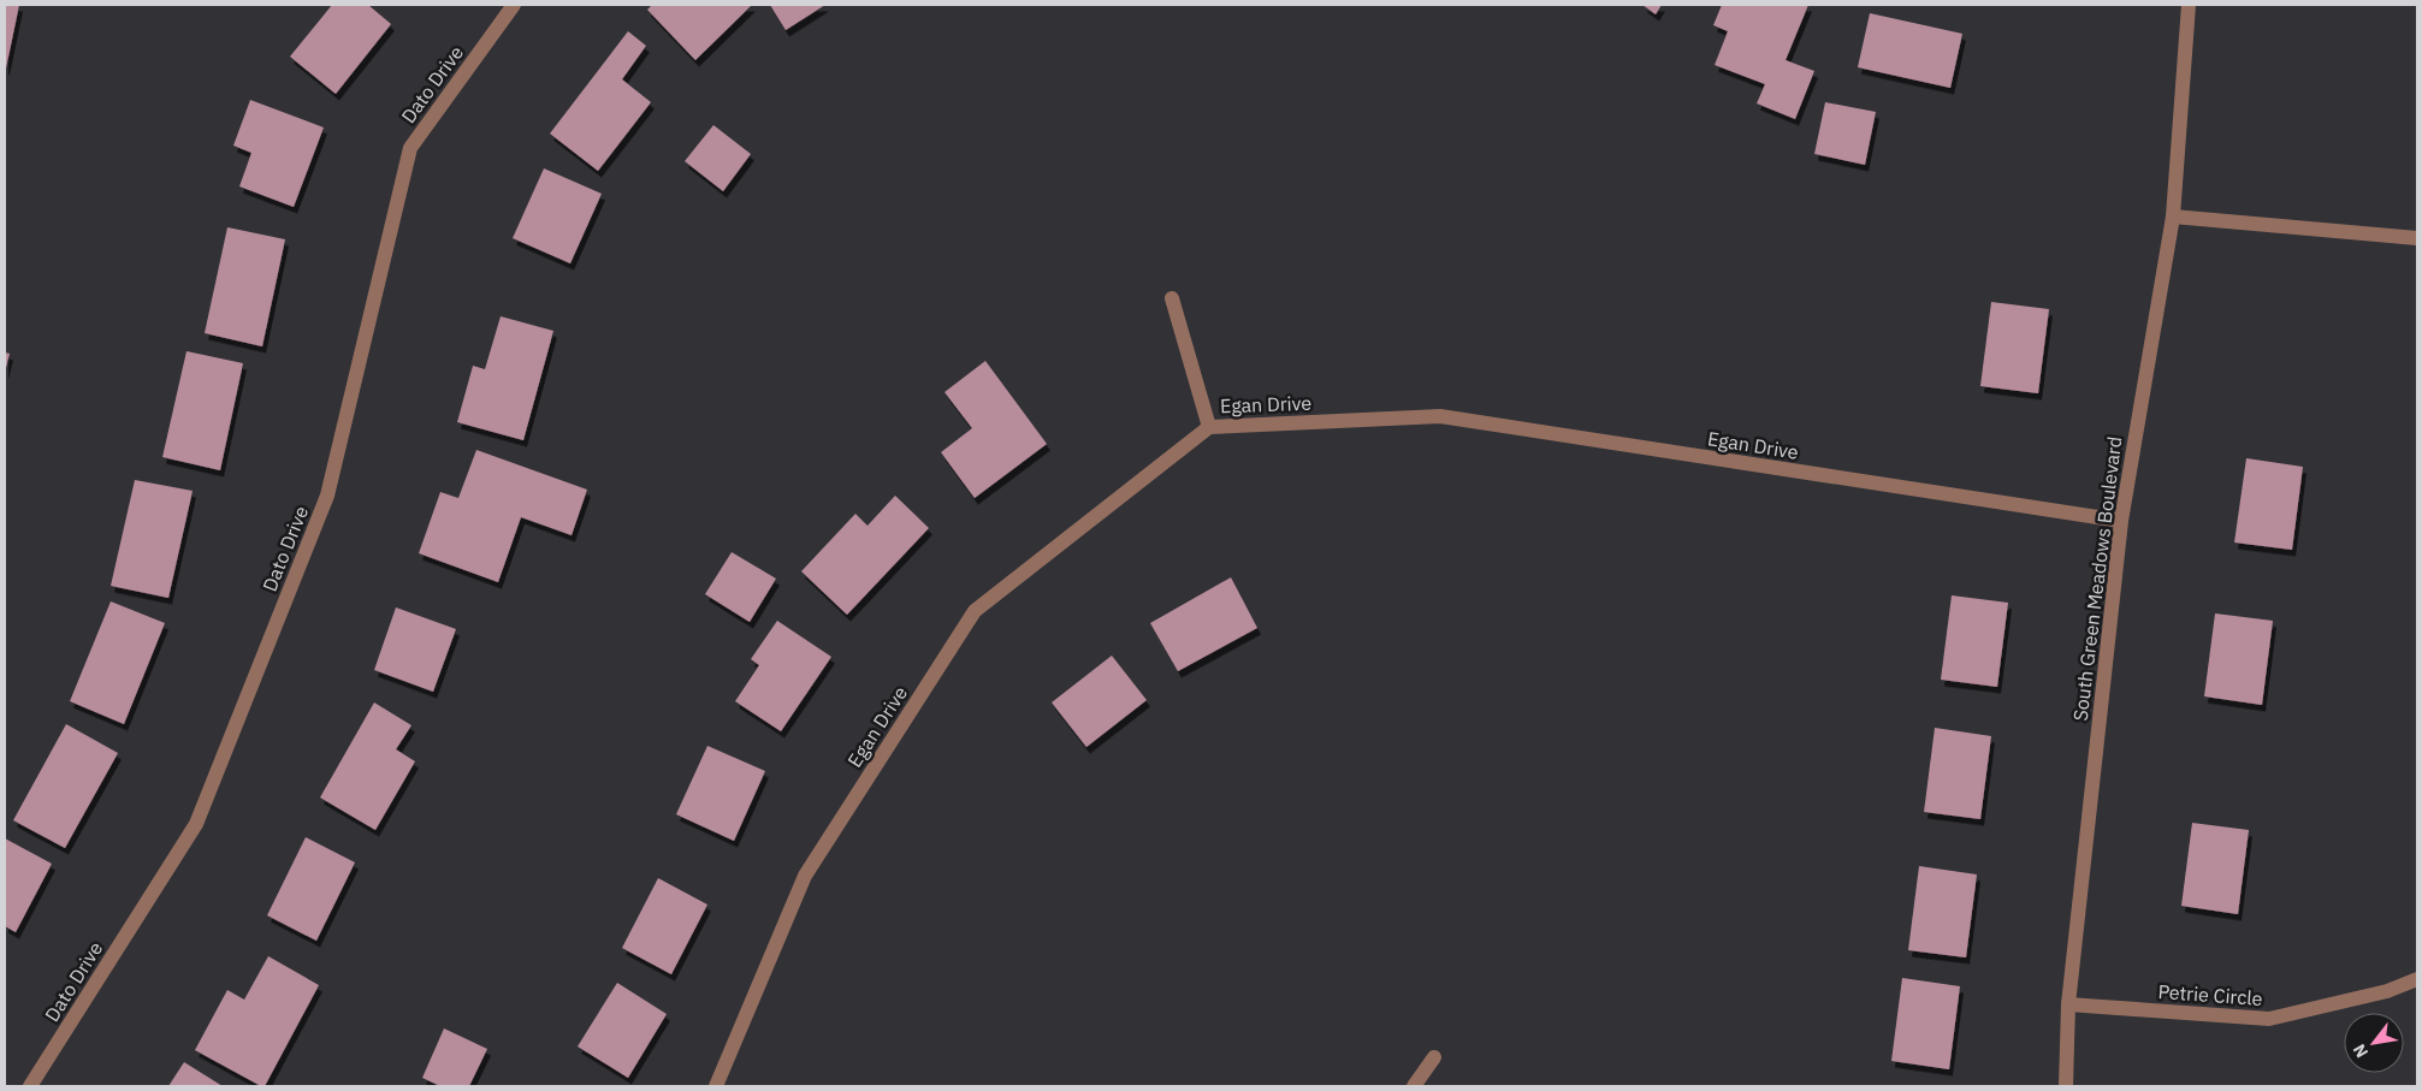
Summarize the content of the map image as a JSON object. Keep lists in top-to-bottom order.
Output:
{
  "streets": {
    "street": [
      "Dato Drive",
      "Egan Drive",
      "South Green Meadows Boulevard",
      "Petrie Circle"
    ]
  },
  "crossings": [
    ["Egan Drive", "South Green Meadows Boulevard"],
    ["South Green Meadows Boulevard", "Petrie Circle"]
  ],
  "north": "bottom left"
}
